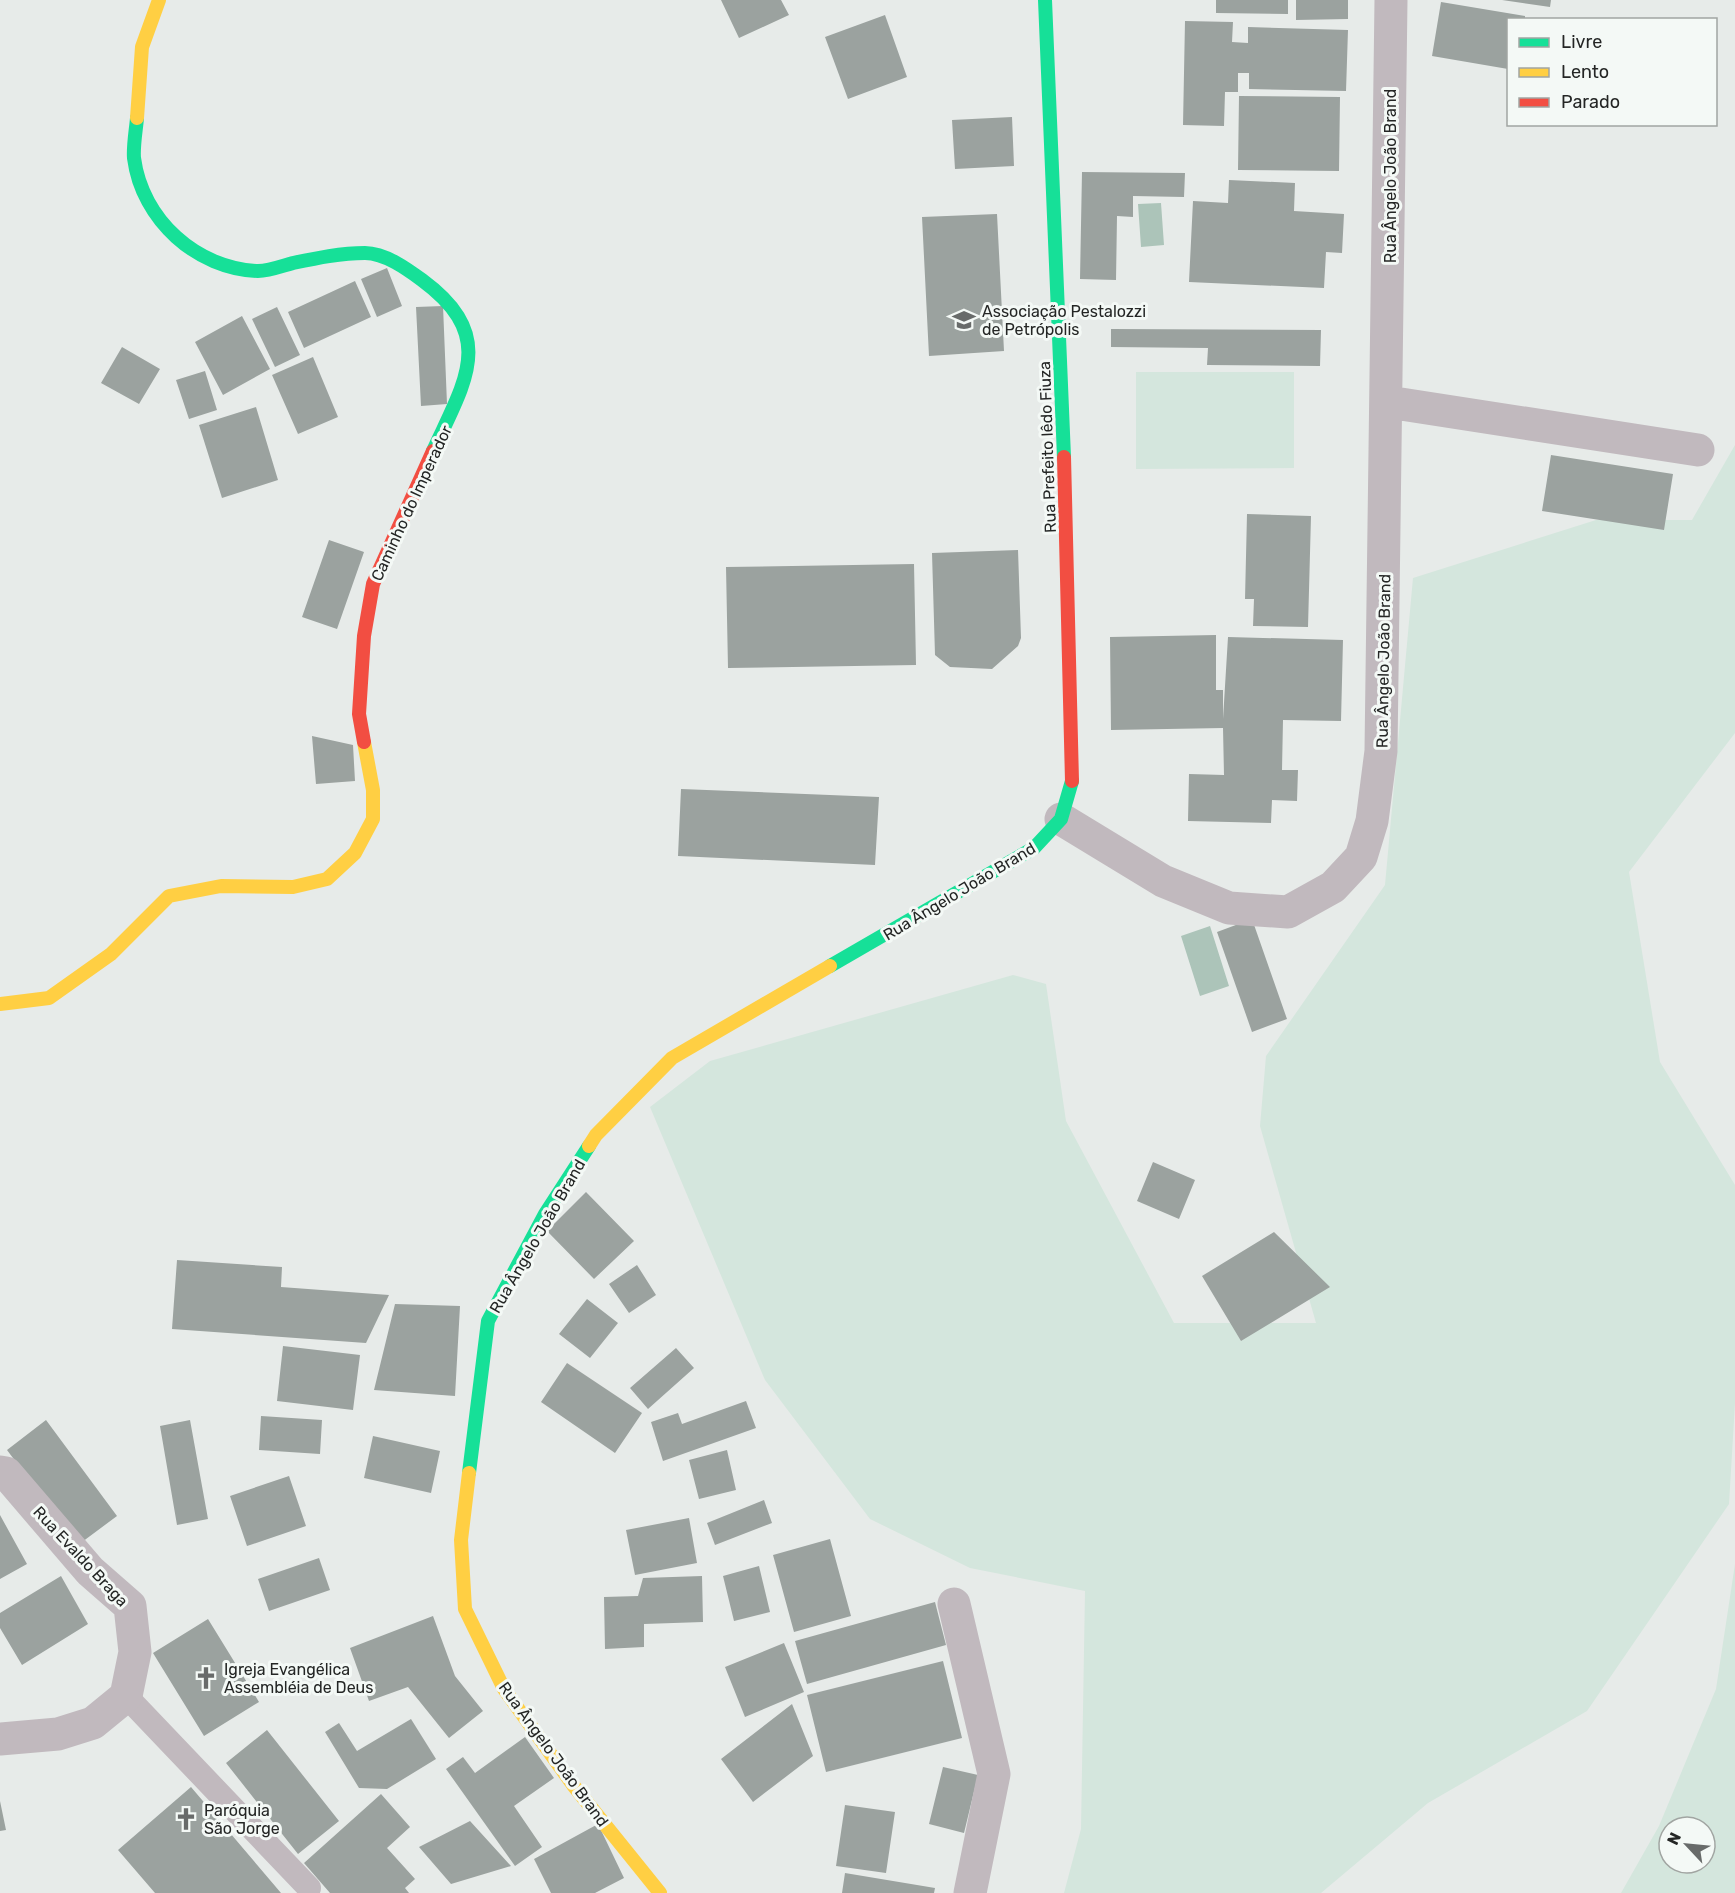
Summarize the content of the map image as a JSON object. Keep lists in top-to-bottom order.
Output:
{
  "streets": {
    "street": [
      "Rua Ângelo João Brand",
      "Rua Prefeito Iêdo Fiuza",
      "Caminho do Imperador",
      "Rua Evaldo Braga"
    ]
  },
  "crossings": [
    ["Rua Ângelo João Brand", "Rua Prefeito Iêdo Fiuza"]
  ],
  "places": {
    "school or university": ["Associação Pestalozzi de Petrópolis"],
    "church": ["Igreja Evangélica Assembléia de Deus", "Paróquia São Jorge"]
  },
  "legend": ["Livre", "Lento", "Parado"],
  "north": "top left"
}
